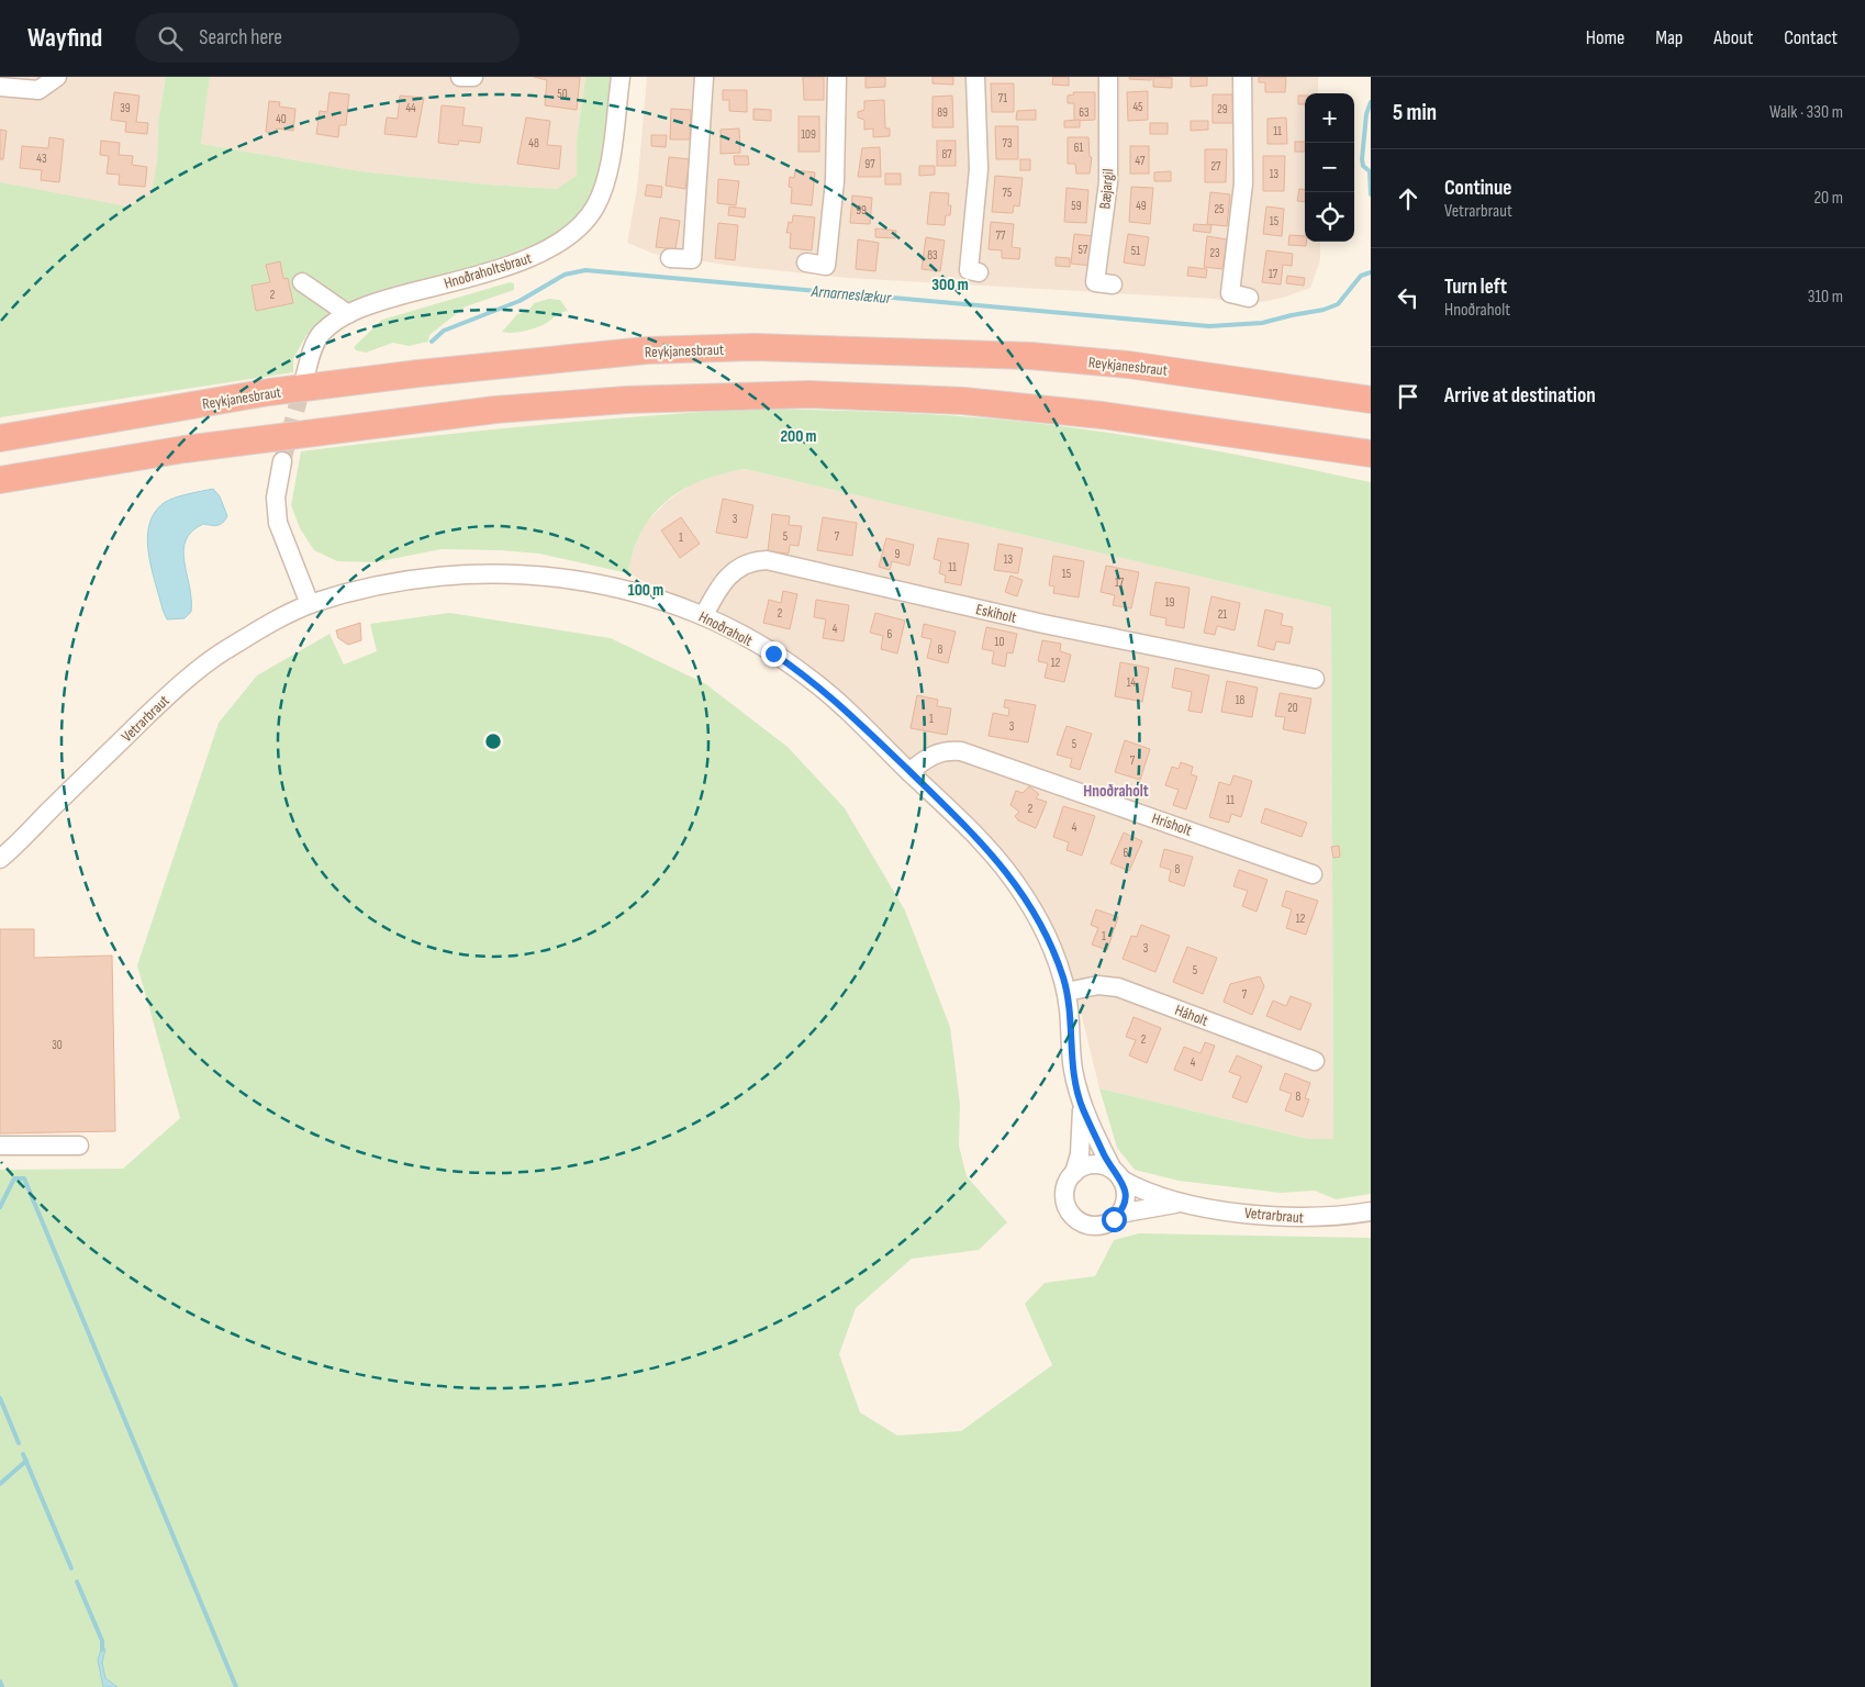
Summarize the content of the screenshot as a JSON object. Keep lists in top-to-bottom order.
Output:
{
  "streets": {
    "highway": ["Reykjanesbraut"],
    "street": [
      "Bæjargil",
      "Hnoðraholtsbraut",
      "Eskiholt",
      "Hnoðraholt",
      "Vetrarbraut",
      "Hrísholt",
      "Háholt"
    ]
  },
  "crossings": [
    ["Eskiholt", "Hnoðraholt"],
    ["Hnoðraholt", "Vetrarbraut"],
    ["Hnoðraholt", "Hrísholt"],
    ["Hnoðraholt", "Háholt"]
  ],
  "districts": ["Hnoðraholt"],
  "water": ["Arnarneslækur"],
  "house_numbers": [
    "50",
    "71",
    "45",
    "39",
    "44",
    "29",
    "89",
    "63",
    "40",
    "11",
    "109",
    "48",
    "73",
    "61",
    "87",
    "43",
    "47",
    "97",
    "27",
    "13",
    "75",
    "59",
    "49",
    "25",
    "99",
    "15",
    "77",
    "57",
    "51",
    "23",
    "83",
    "17",
    "2",
    "3",
    "5",
    "7",
    "1",
    "9",
    "13",
    "11",
    "15",
    "17",
    "19",
    "2",
    "21",
    "4",
    "6",
    "10",
    "8",
    "12",
    "14",
    "18",
    "20",
    "1",
    "3",
    "5",
    "7",
    "11",
    "2",
    "4",
    "6",
    "8",
    "12",
    "1",
    "3",
    "5",
    "7",
    "2",
    "30",
    "4",
    "8"
  ],
  "page": {
    "header": "Wayfind",
    "search": "Search here",
    "nav": [
      "Home",
      "Map",
      "About",
      "Contact"
    ],
    "heading": ["5 min", "Walk · 330 m"],
    "map_buttons": ["+", "−"],
    "list": [
      ["Continue", "Vetrarbraut", "20 m"],
      ["Turn left", "Hnoðraholt", "310 m"],
      "Arrive at destination"
    ]
  },
  "rings": ["300 m", "200 m", "100 m"]
}
